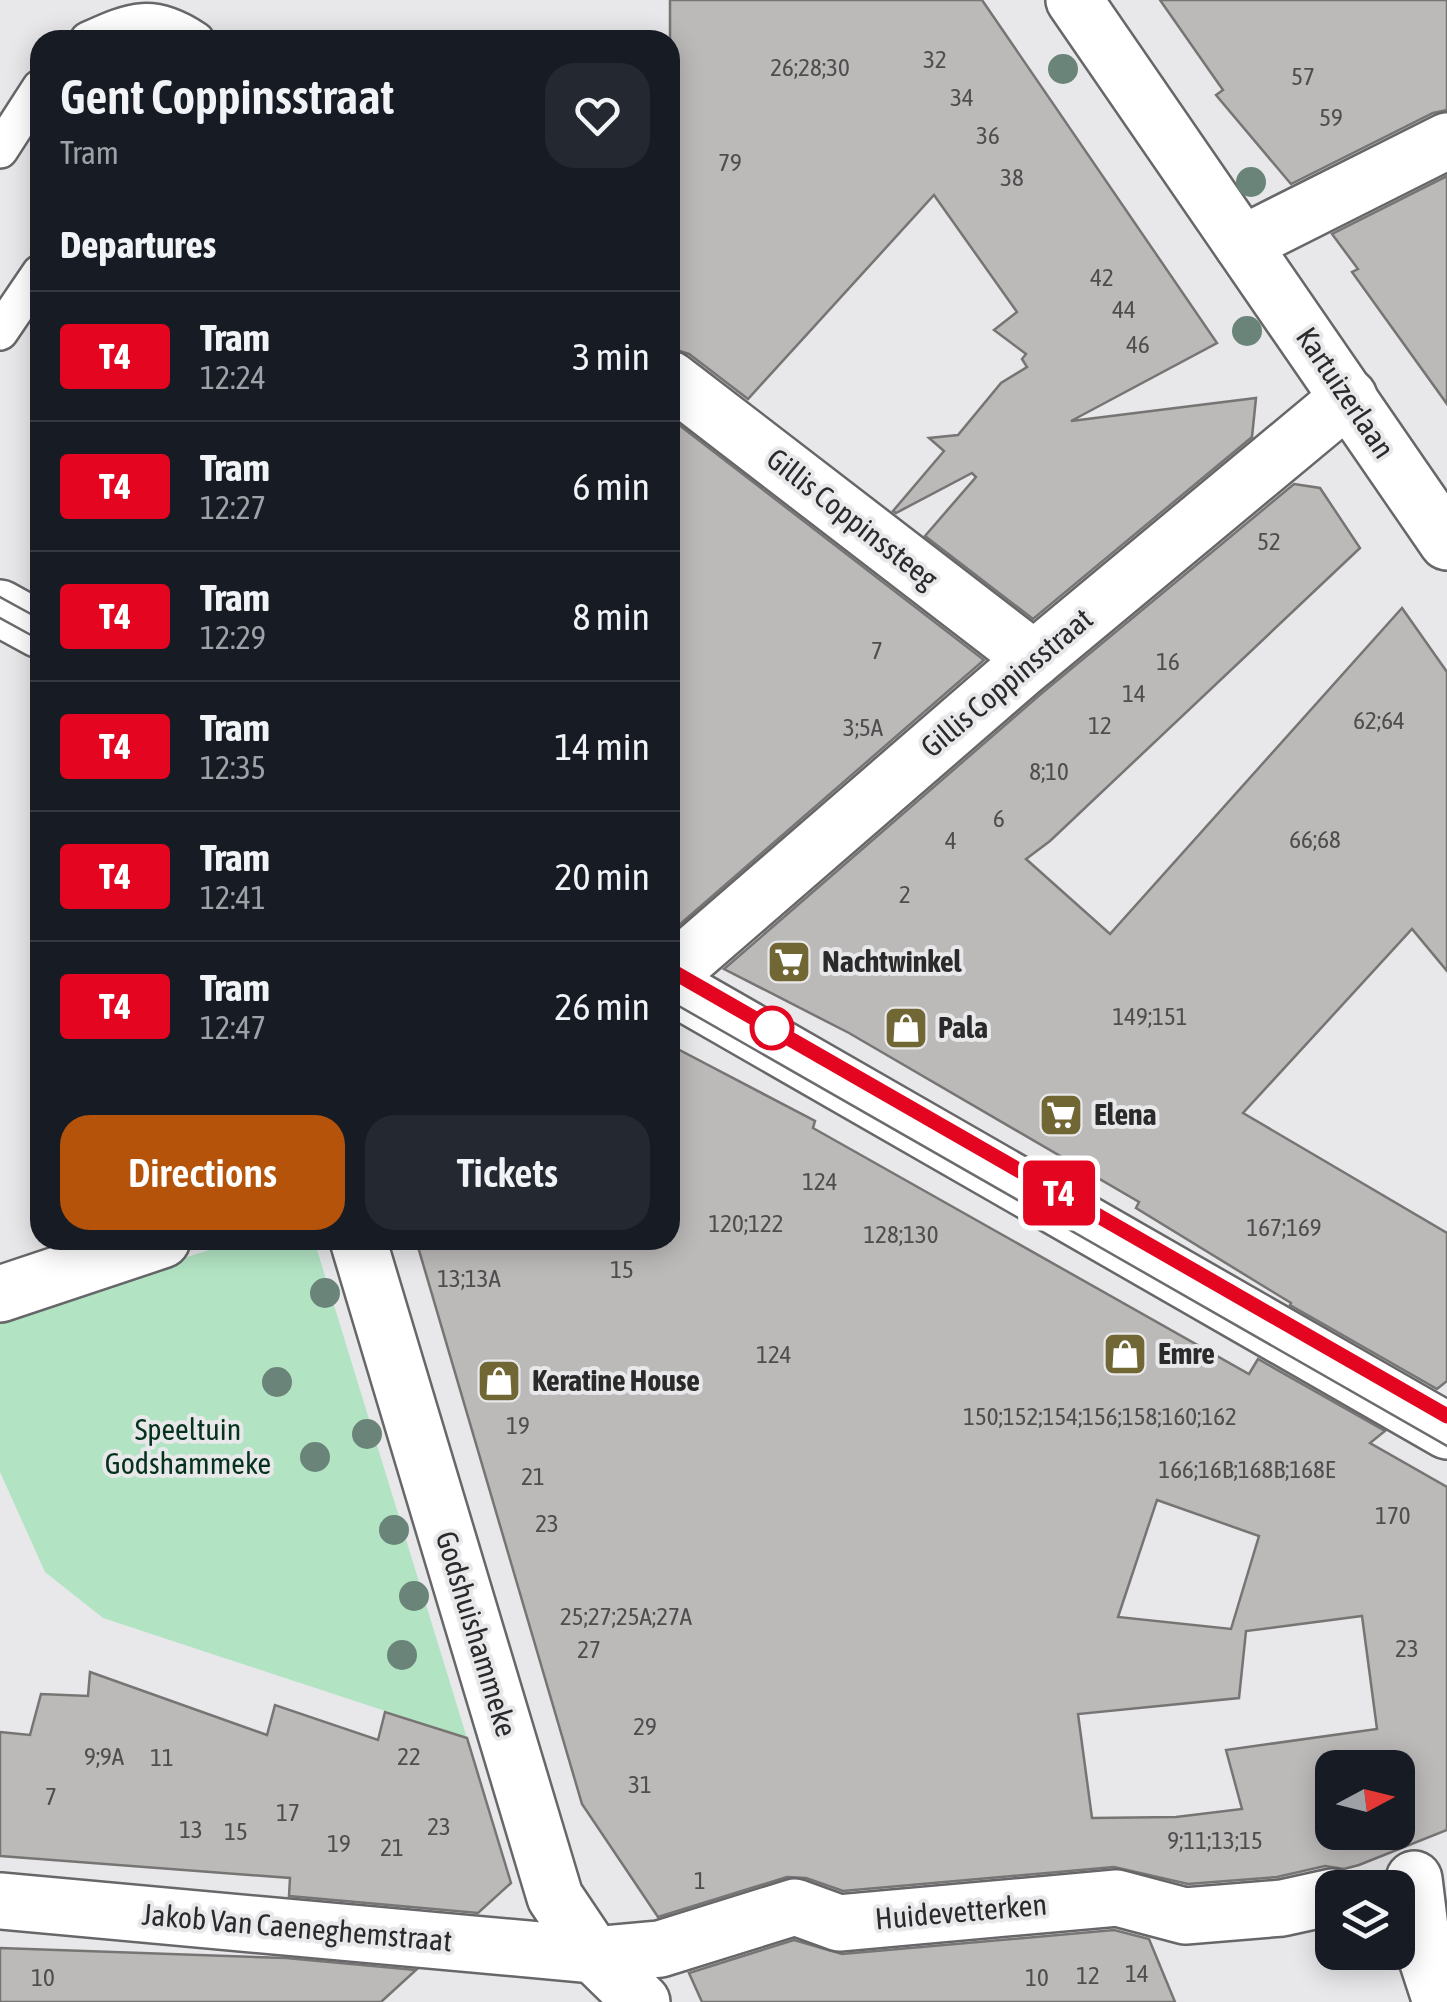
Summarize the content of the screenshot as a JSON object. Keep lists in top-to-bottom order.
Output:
{
  "streets": {
    "street": [
      "Kartuizerlaan",
      "Gillis Coppinssteeg",
      "Gillis Coppinsstraat",
      "Godshuishammeke",
      "Huidevetterken",
      "Jakob Van Caeneghemstraat"
    ]
  },
  "crossings": [
    ["Kartuizerlaan", "Gillis Coppinsstraat"],
    ["Gillis Coppinssteeg", "Gillis Coppinsstraat"],
    ["Godshuishammeke", "Huidevetterken"],
    ["Godshuishammeke", "Jakob Van Caeneghemstraat"],
    ["Huidevetterken", "Jakob Van Caeneghemstraat"]
  ],
  "parks": ["Speeltuin Godshammeke"],
  "places": {
    "supermarket": ["Nachtwinkel", "Elena"],
    "shop": ["Pala", "Emre", "Keratine House"]
  },
  "lines": ["tram line T4"],
  "house_numbers": [
    "32",
    "26;28;30",
    "57",
    "34",
    "59",
    "36",
    "79",
    "38",
    "42",
    "44",
    "46",
    "52",
    "7",
    "16",
    "14",
    "62;64",
    "12",
    "3;5A",
    "8;10",
    "6",
    "66;68",
    "4",
    "2",
    "149;151",
    "124",
    "120;122",
    "167;169",
    "128;130",
    "15",
    "13;13A",
    "124",
    "150;152;154;156;158;160;162",
    "19",
    "166;16B;168B;168E",
    "21",
    "170",
    "23",
    "25;27;25A;27A",
    "23",
    "27",
    "29",
    "9;9A",
    "22",
    "11",
    "31",
    "7",
    "17",
    "23",
    "13",
    "15",
    "9;11;13;15",
    "19",
    "21",
    "1",
    "14",
    "12",
    "10",
    "10"
  ],
  "north": "right",
  "page": {
    "on_map": "T4",
    "heading": [
      ["Gent Coppinsstraat", "Tram"],
      "Departures"
    ],
    "list": [
      {
        "mark": "T4",
        "name": "Tram",
        "note": "12:24",
        "value": "3 min"
      },
      {
        "mark": "T4",
        "name": "Tram",
        "note": "12:27",
        "value": "6 min"
      },
      {
        "mark": "T4",
        "name": "Tram",
        "note": "12:29",
        "value": "8 min"
      },
      {
        "mark": "T4",
        "name": "Tram",
        "note": "12:35",
        "value": "14 min"
      },
      {
        "mark": "T4",
        "name": "Tram",
        "note": "12:41",
        "value": "20 min"
      },
      {
        "mark": "T4",
        "name": "Tram",
        "note": "12:47",
        "value": "26 min"
      }
    ],
    "buttons": ["Directions", "Tickets"]
  }
}
